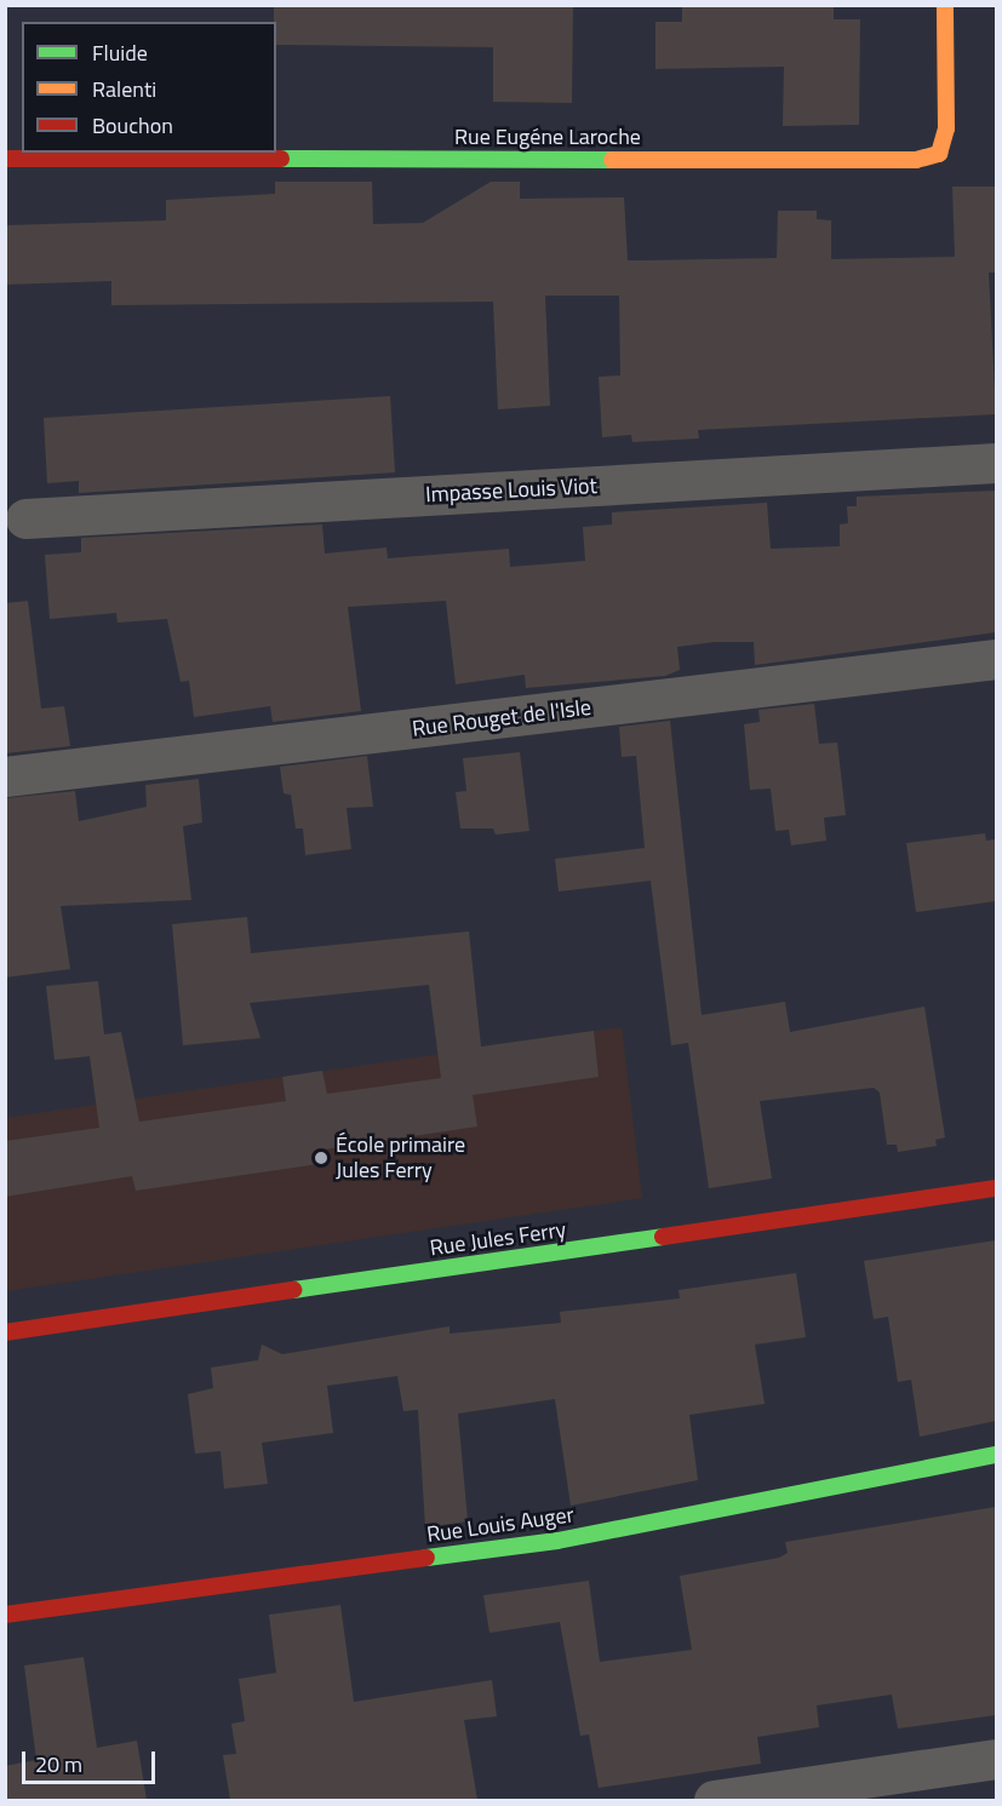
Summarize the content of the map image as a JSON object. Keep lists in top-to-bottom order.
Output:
{
  "streets": {
    "street": [
      "Rue Eugéne Laroche",
      "Impasse Louis Viot",
      "Rue Rouget de l'Isle",
      "Rue Jules Ferry",
      "Rue Louis Auger"
    ]
  },
  "places": ["École primaire Jules Ferry"],
  "legend": ["Fluide", "Ralenti", "Bouchon"],
  "scale_bar": "20 m"
}
